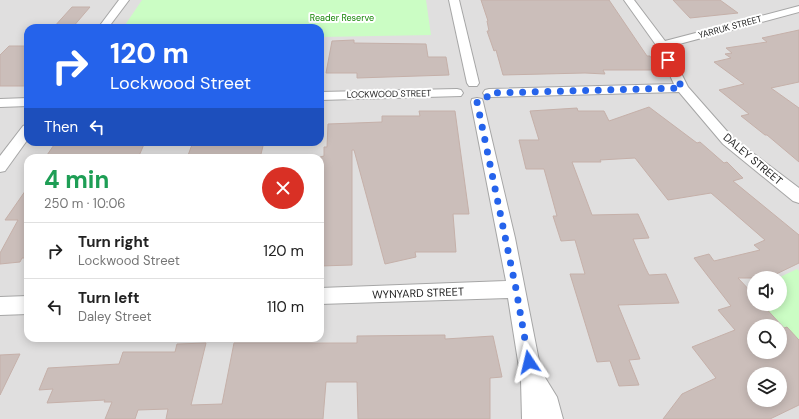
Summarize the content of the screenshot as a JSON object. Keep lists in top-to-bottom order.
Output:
{
  "streets": {
    "street": [
      "YARRUK STREET",
      "LOCKWOOD STREET",
      "DALEY STREET",
      "WYNYARD STREET"
    ]
  },
  "crossings": [
    ["YARRUK STREET", "DALEY STREET"]
  ],
  "parks": ["Reader Reserve"],
  "page": {
    "turn": ["120 m", "Lockwood Street"],
    "then": "Then",
    "heading": ["4 min", "250 m · 10:06"],
    "list": [
      {
        "name": "Turn right",
        "note": "Lockwood Street",
        "value": "120 m"
      },
      {
        "name": "Turn left",
        "note": "Daley Street",
        "value": "110 m"
      }
    ]
  }
}
